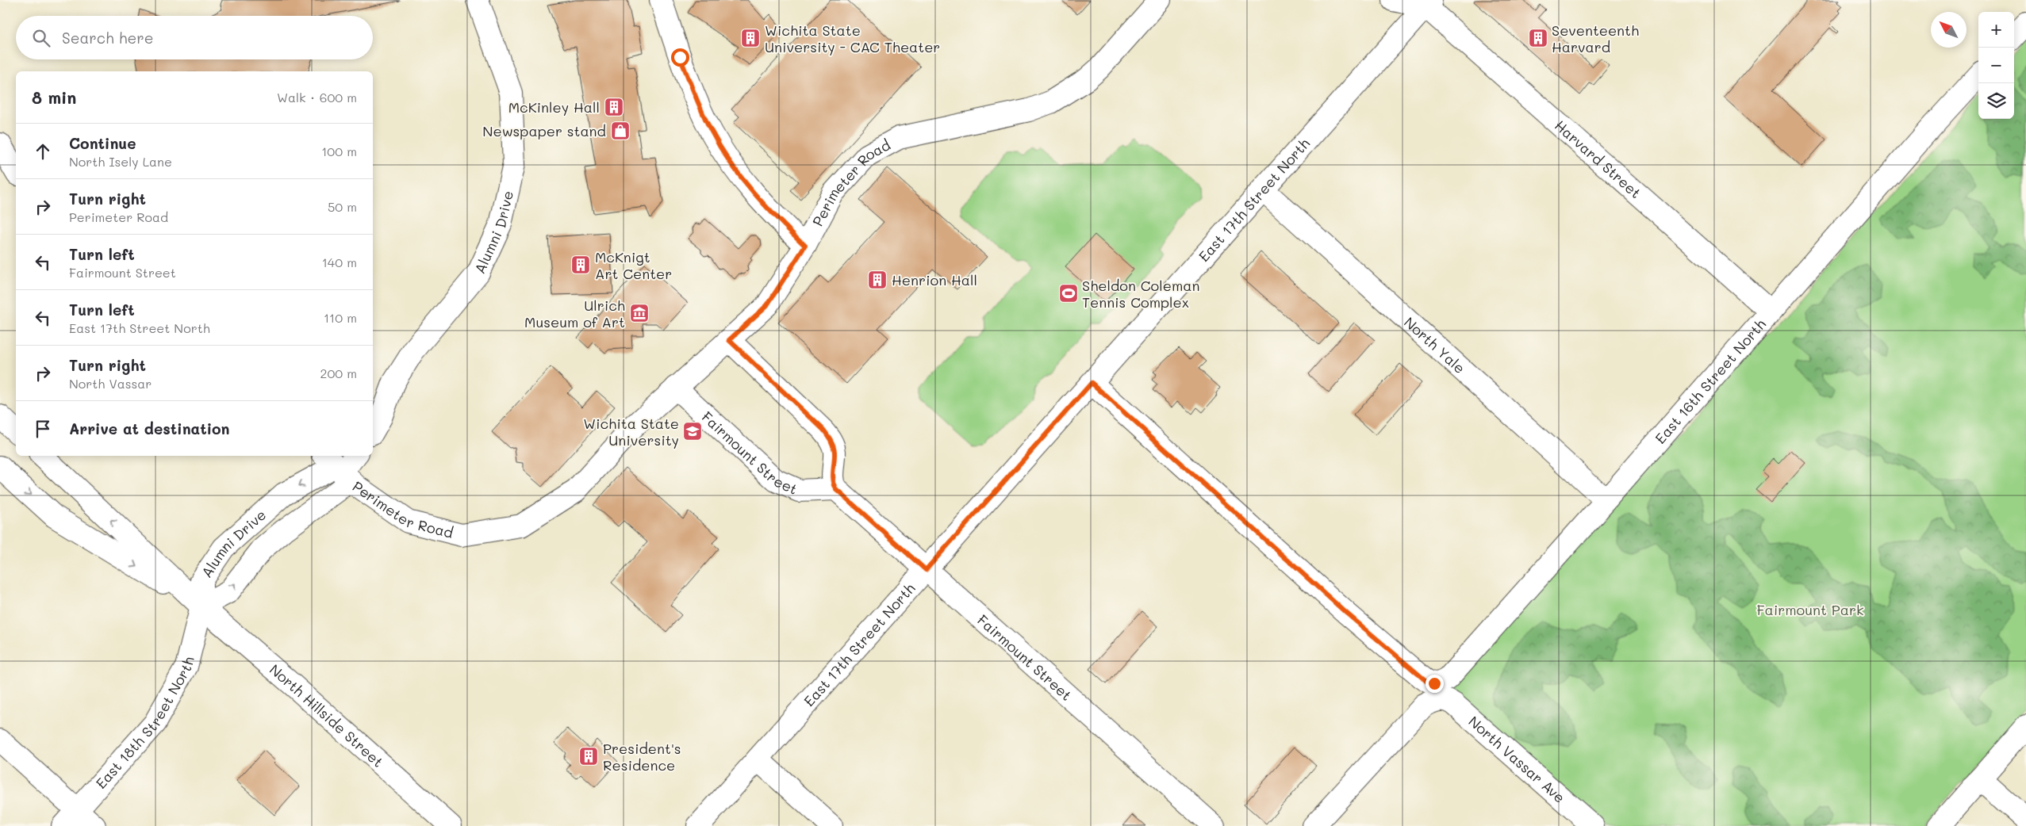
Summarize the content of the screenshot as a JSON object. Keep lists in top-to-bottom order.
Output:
{
  "streets": {
    "street": [
      "Harvard Street",
      "Perimeter Road",
      "East 17th Street North",
      "Alumni Drive",
      "North Yale",
      "East 16th Street North",
      "Fairmount Street",
      "North Hillside Street",
      "East 18th Street North",
      "North Vassar Ave"
    ]
  },
  "crossings": [
    ["Harvard Street", "East 17th Street North"],
    ["Harvard Street", "East 16th Street North"],
    ["Perimeter Road", "Alumni Drive"],
    ["Perimeter Road", "Fairmount Street"],
    ["East 17th Street North", "North Yale"],
    ["East 17th Street North", "Fairmount Street"],
    ["East 17th Street North", "North Vassar Ave"],
    ["Alumni Drive", "North Hillside Street"],
    ["Alumni Drive", "East 18th Street North"],
    ["North Yale", "East 16th Street North"],
    ["East 16th Street North", "North Vassar Ave"],
    ["North Hillside Street", "East 18th Street North"]
  ],
  "parks": ["Fairmount Park"],
  "places": {
    "building": [
      "Wichita State University - CAC Theater",
      "Seventeenth Harvard",
      "McKinley Hall",
      "McKnigt Art Center",
      "Henrion Hall",
      "President's Residence"
    ],
    "shop": ["Newspaper stand"],
    "sports": ["Sheldon Coleman Tennis Complex"],
    "museum": ["Ulrich Museum of Art"],
    "school or university": ["Wichita State University"]
  },
  "north": "top left",
  "page": {
    "map_buttons": ["+", "−"],
    "search": "Search here",
    "heading": ["8 min", "Walk · 600 m"],
    "list": [
      ["Continue", "North Isely Lane", "100 m"],
      ["Turn right", "Perimeter Road", "50 m"],
      ["Turn left", "Fairmount Street", "140 m"],
      ["Turn left", "East 17th Street North", "110 m"],
      ["Turn right", "North Vassar", "200 m"],
      "Arrive at destination"
    ]
  }
}
